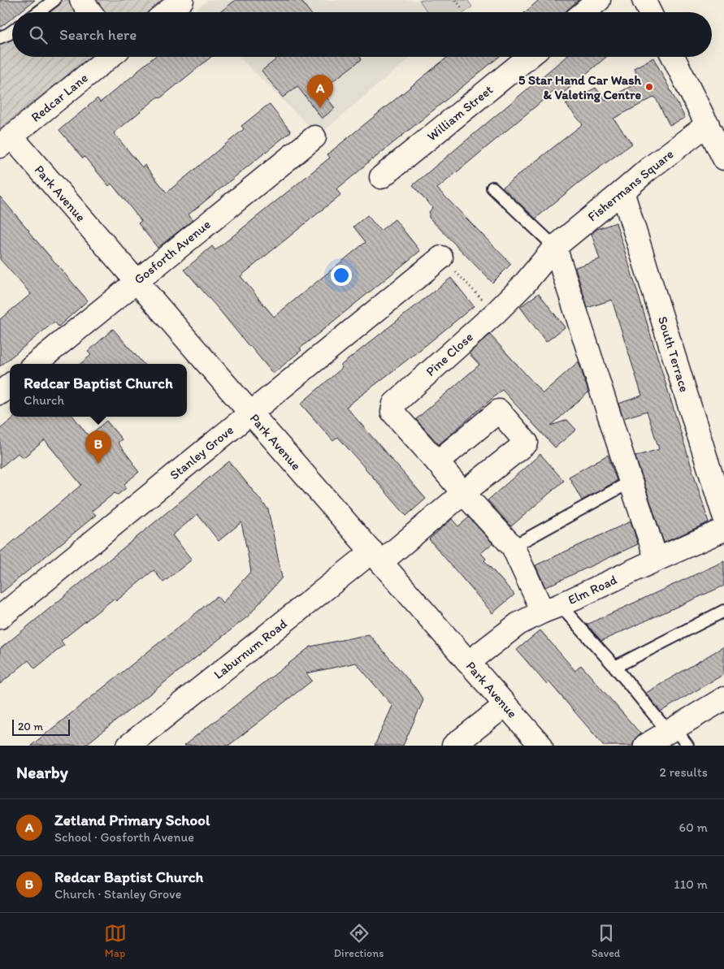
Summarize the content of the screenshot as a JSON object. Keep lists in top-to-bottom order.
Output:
{
  "streets": {
    "street": [
      "Redcar Lane",
      "William Street",
      "Fishermans Square",
      "Park Avenue",
      "Gosforth Avenue",
      "Pine Close",
      "South Terrace",
      "Stanley Grove",
      "Elm Road",
      "Laburnum Road"
    ]
  },
  "crossings": [
    ["Redcar Lane", "Park Avenue"],
    ["Fishermans Square", "Pine Close"],
    ["Fishermans Square", "South Terrace"],
    ["Park Avenue", "Gosforth Avenue"],
    ["Park Avenue", "Stanley Grove"],
    ["Park Avenue", "Elm Road"],
    ["Park Avenue", "Laburnum Road"],
    ["Pine Close", "Elm Road"],
    ["Pine Close", "Laburnum Road"]
  ],
  "places": ["5 Star Hand Car Wash & Valeting Centre"],
  "scale_bar": "20 m",
  "page": {
    "search": "Search here",
    "pins": ["A", "B"],
    "popup": ["Redcar Baptist Church", "Church"],
    "scale": "20 m",
    "heading": ["Nearby", "2 results"],
    "list": [
      {
        "mark": "A",
        "name": "Zetland Primary School",
        "note": "School · Gosforth Avenue",
        "value": "60 m"
      },
      {
        "mark": "B",
        "name": "Redcar Baptist Church",
        "note": "Church · Stanley Grove",
        "value": "110 m"
      }
    ],
    "nav": ["Map", "Directions", "Saved"]
  }
}
